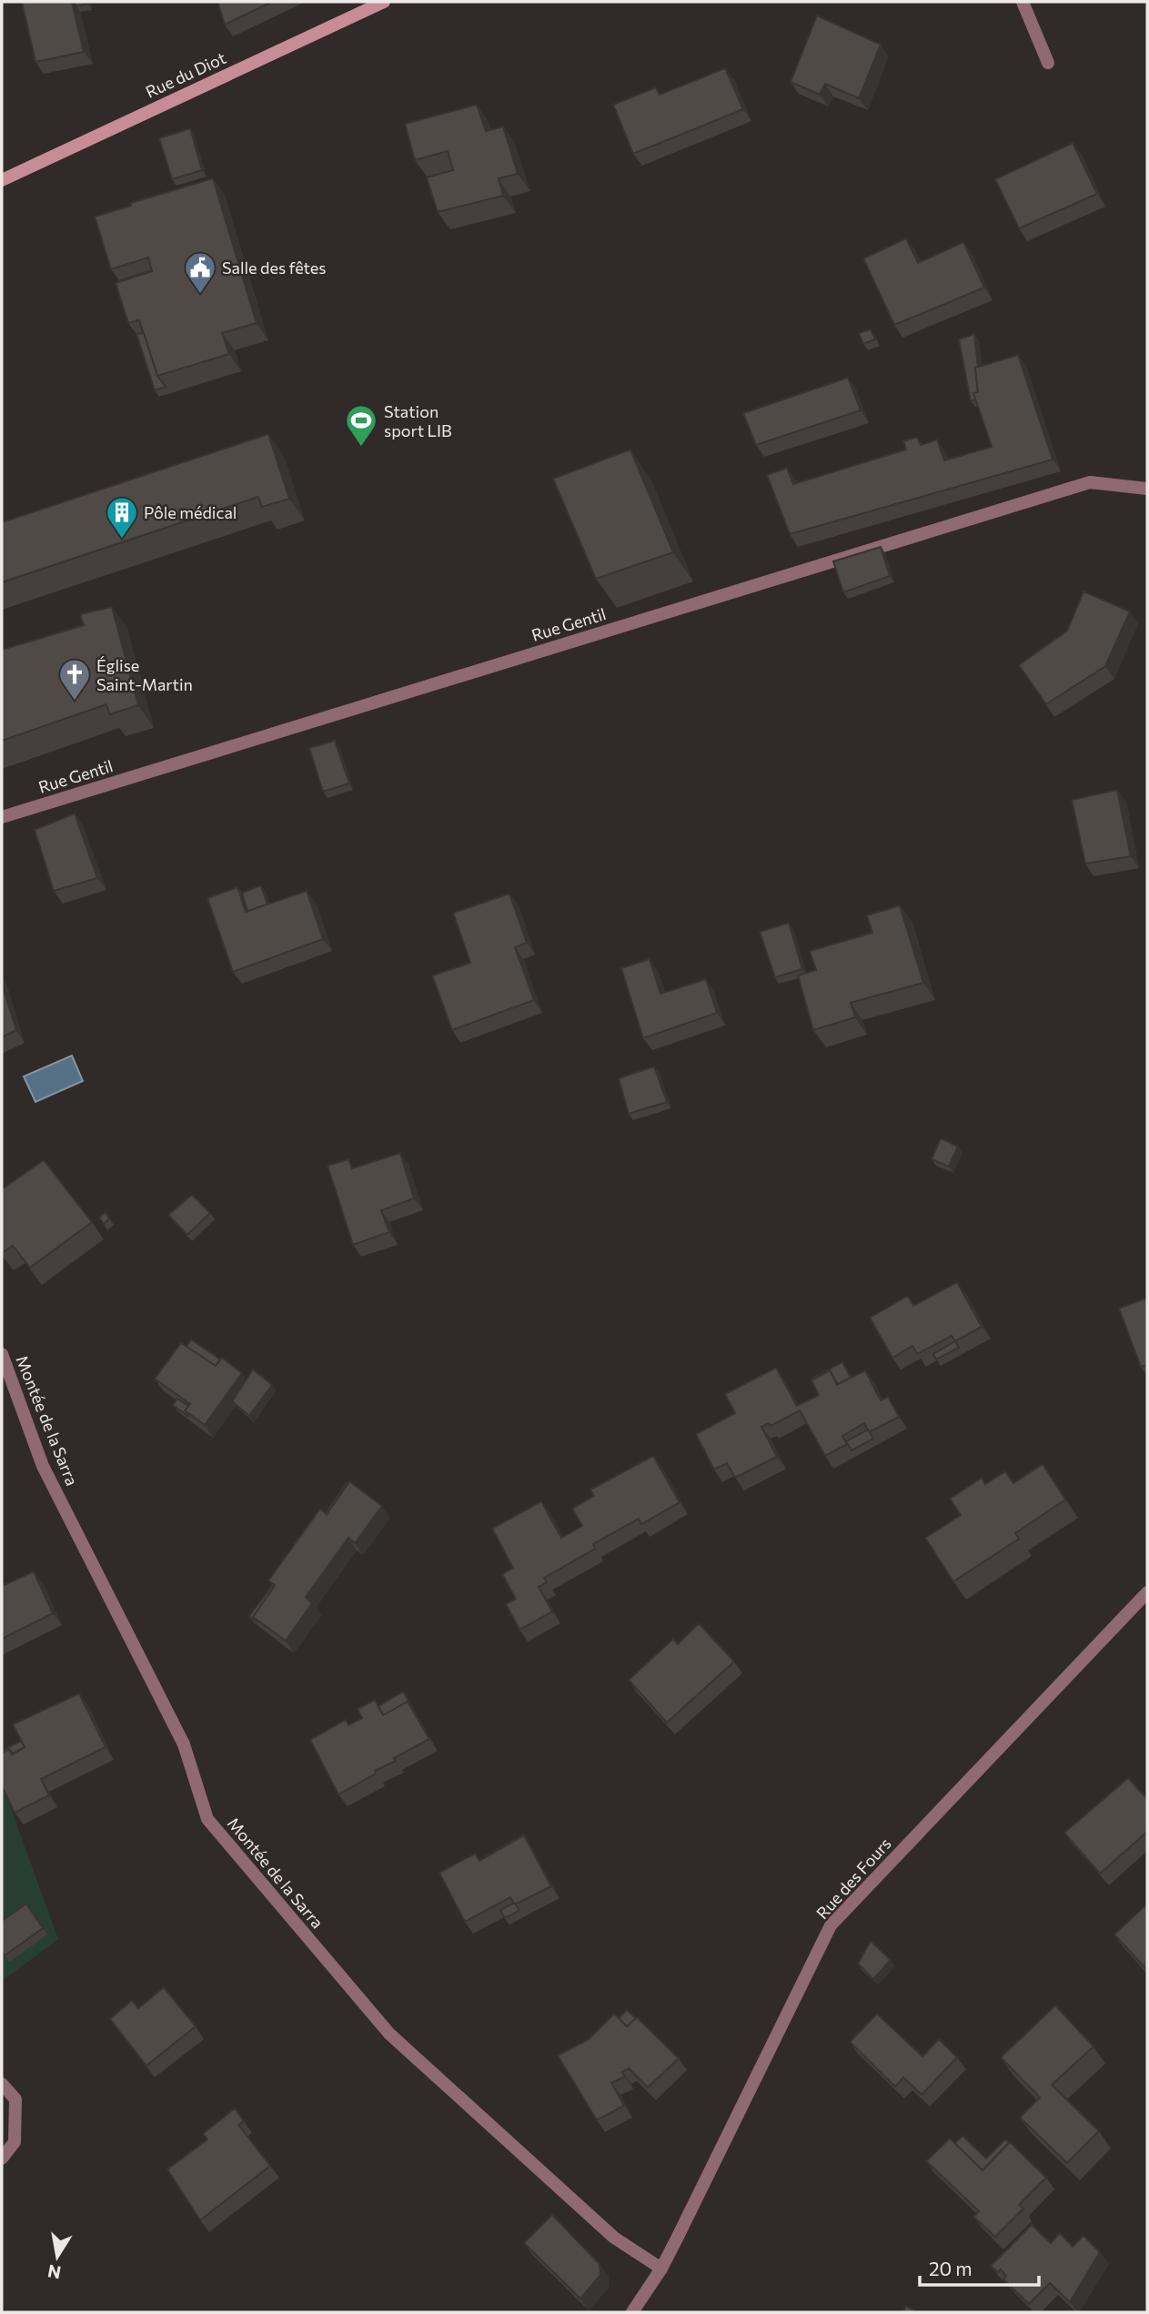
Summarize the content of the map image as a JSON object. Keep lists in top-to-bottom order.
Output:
{
  "streets": {
    "street": [
      "Rue du Diot",
      "Rue Gentil",
      "Montée de la Sarra",
      "Rue des Fours"
    ]
  },
  "crossings": [
    ["Montée de la Sarra", "Rue des Fours"]
  ],
  "places": {
    "public building": ["Salle des fêtes"],
    "sports": ["Station sport LIB"],
    "building": ["Pôle médical"],
    "church": ["Église Saint-Martin"]
  },
  "scale_bar": "20 m",
  "north": "bottom"
}
